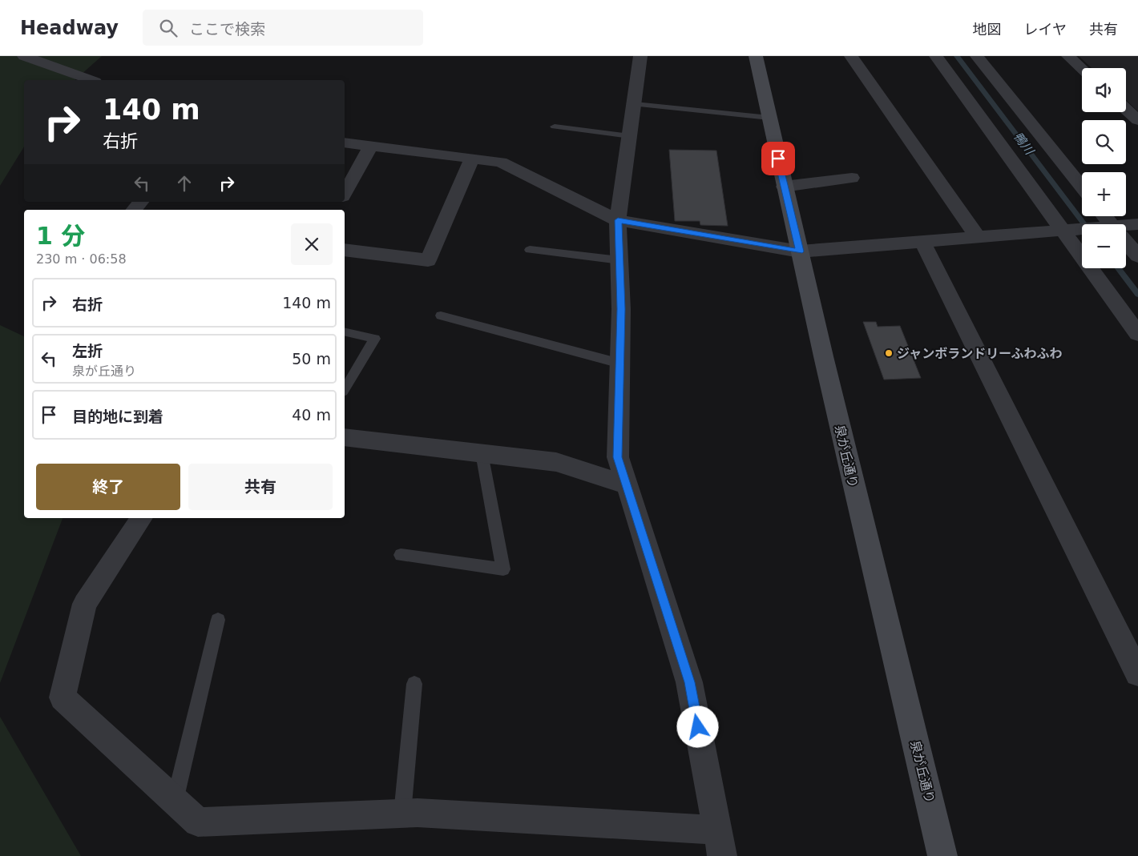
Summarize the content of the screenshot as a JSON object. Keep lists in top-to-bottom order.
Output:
{
  "streets": {
    "street": ["泉が丘通り"]
  },
  "water": ["鴨川"],
  "places": ["ジャンボランドリーふわふわ"],
  "page": {
    "header": "Headway",
    "search": "ここで検索",
    "nav": ["地図", "レイヤ", "共有"],
    "map_buttons": ["+", "−"],
    "turn": ["140 m", "右折"],
    "heading": ["1 分", "230 m · 06:58"],
    "list": [
      {
        "name": "右折",
        "value": "140 m"
      },
      {
        "name": "左折",
        "note": "泉が丘通り",
        "value": "50 m"
      },
      {
        "name": "目的地に到着",
        "value": "40 m"
      }
    ],
    "buttons": ["終了", "共有"]
  }
}
